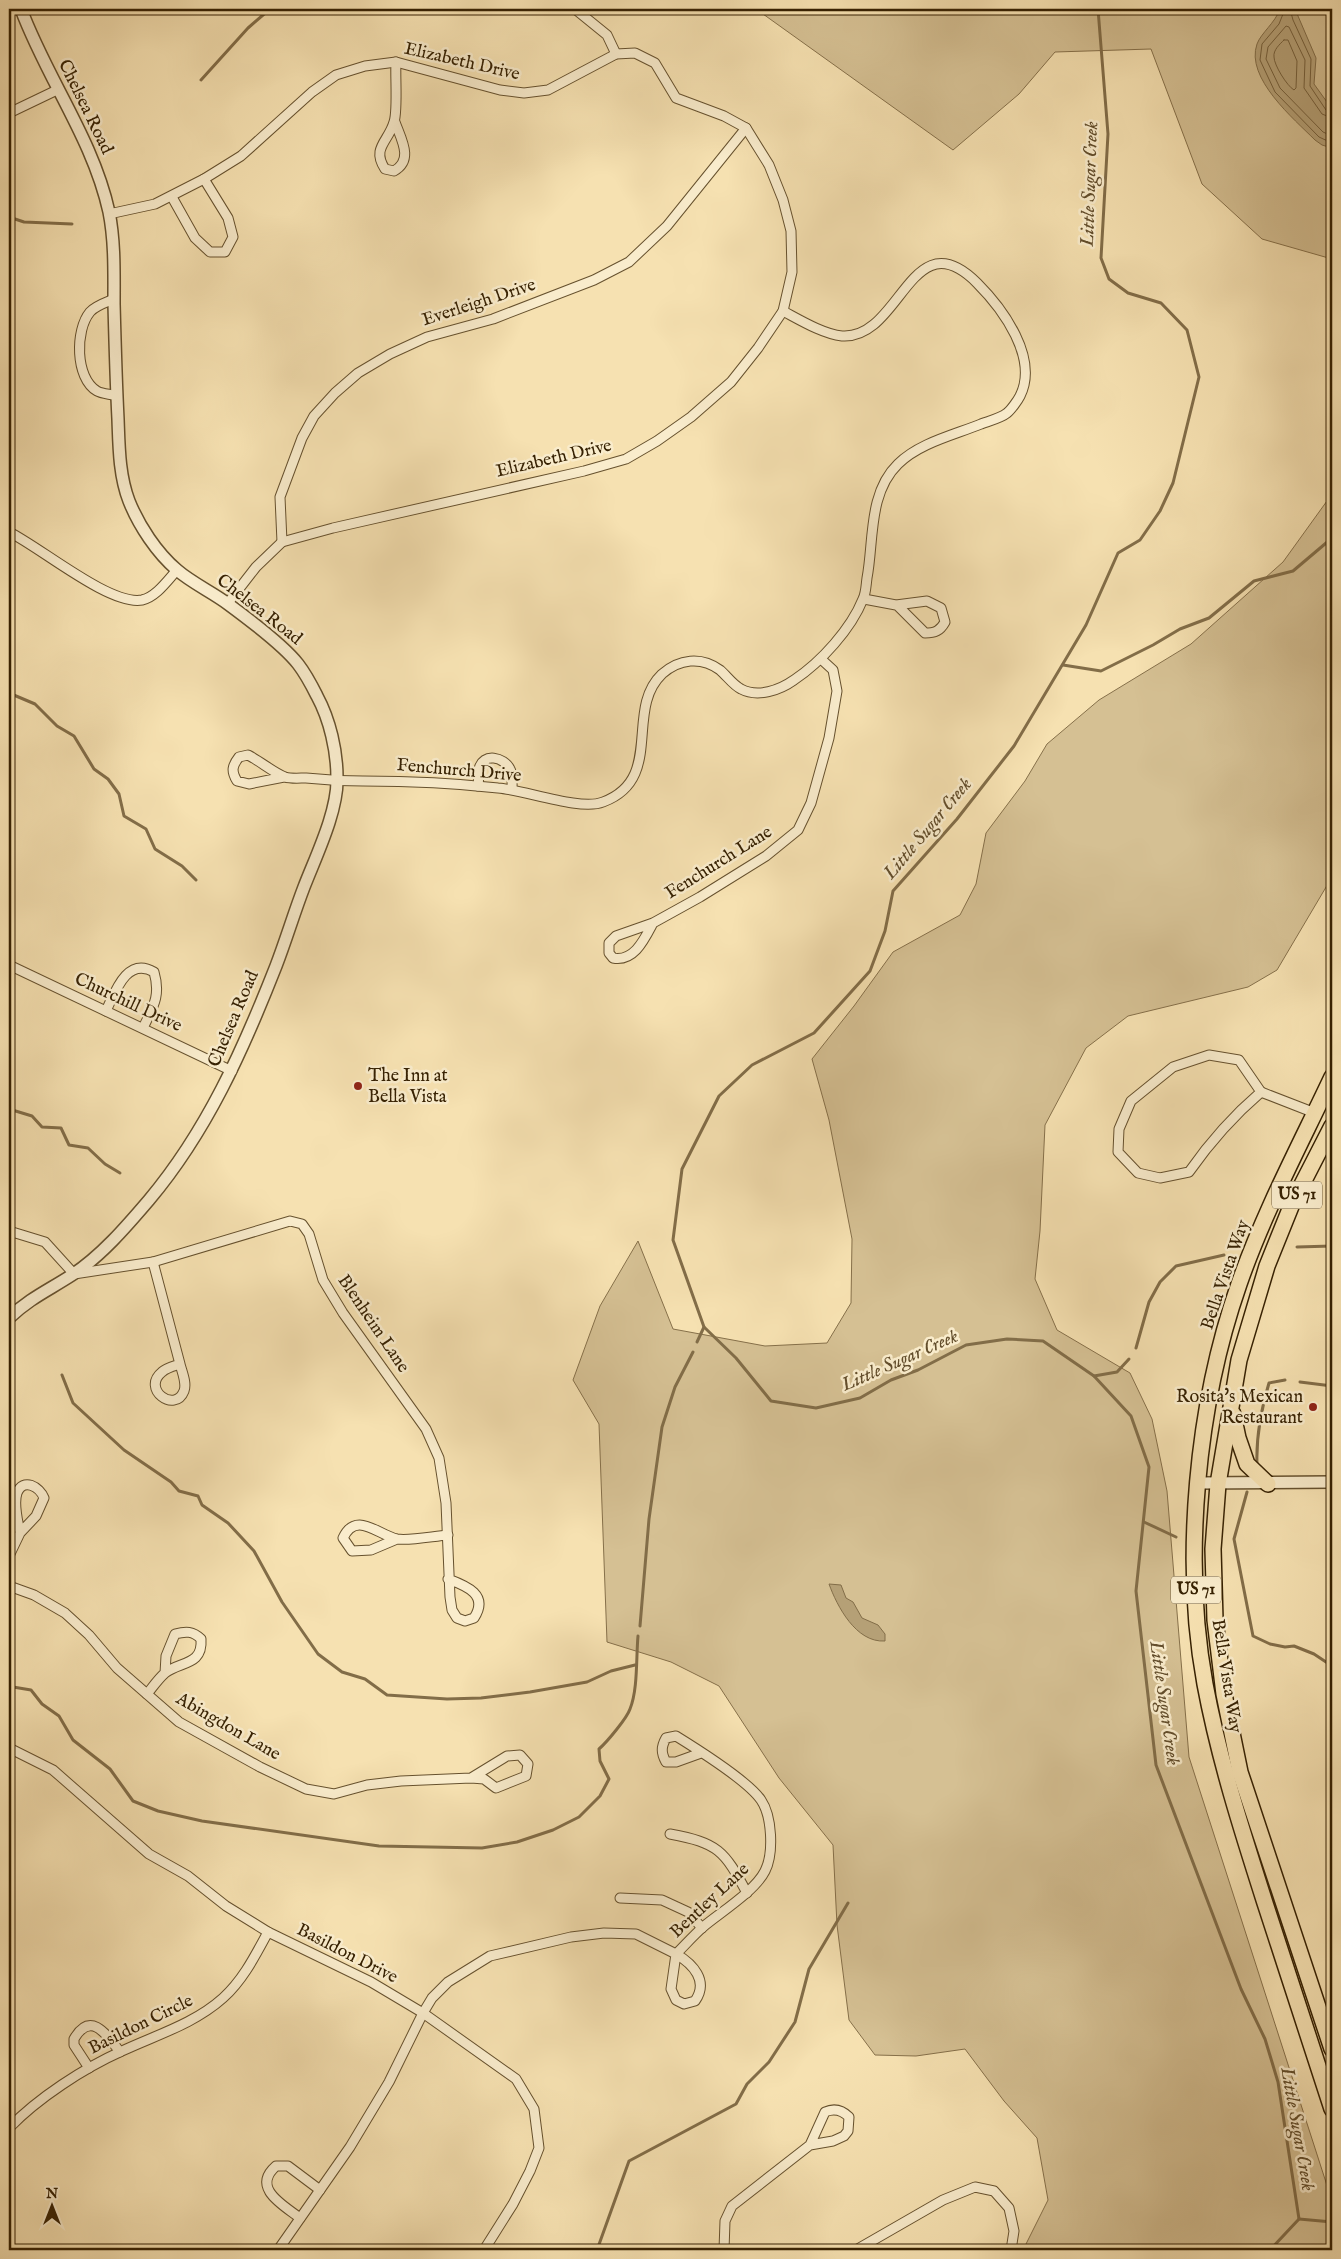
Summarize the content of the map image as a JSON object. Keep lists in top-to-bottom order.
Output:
{
  "streets": {
    "main road": ["US 71", "Bella Vista Way"],
    "street": [
      "Elizabeth Drive",
      "Chelsea Road",
      "Everleigh Drive",
      "Fenchurch Drive",
      "Fenchurch Lane",
      "Churchill Drive",
      "Blenheim Lane",
      "Abingdon Lane",
      "Bentley Lane",
      "Basildon Drive",
      "Basildon Circle"
    ]
  },
  "crossings": [
    ["Elizabeth Drive", "Chelsea Road"],
    ["Elizabeth Drive", "Everleigh Drive"],
    ["Elizabeth Drive", "Fenchurch Drive"],
    ["Chelsea Road", "Fenchurch Drive"],
    ["Chelsea Road", "Churchill Drive"],
    ["Chelsea Road", "Blenheim Lane"],
    ["Fenchurch Drive", "Fenchurch Lane"],
    ["Basildon Drive", "Basildon Circle"]
  ],
  "water": ["Little Sugar Creek"],
  "places": ["The Inn at Bella Vista", "Rosita's Mexican Restaurant"],
  "north": "top"
}
